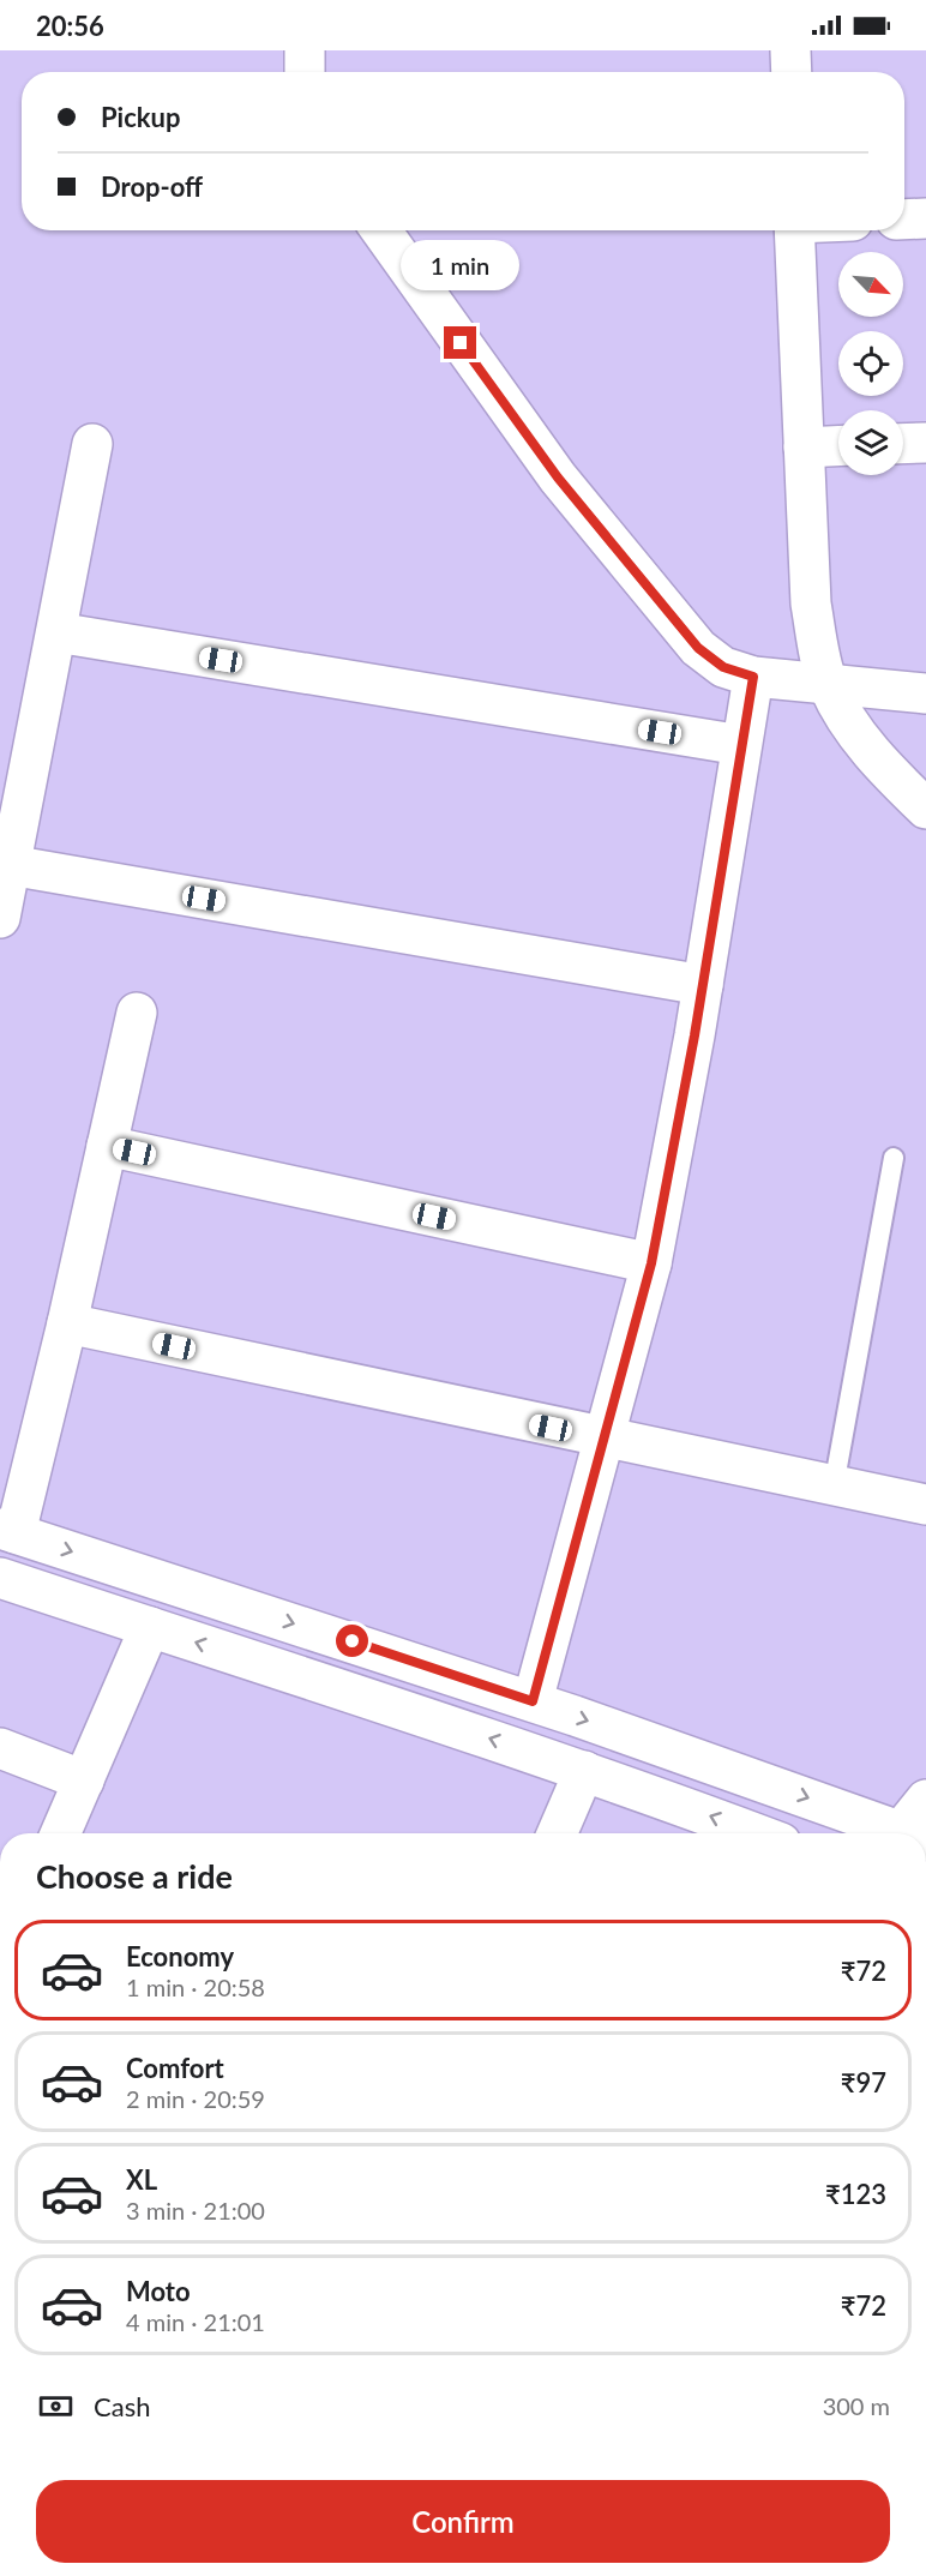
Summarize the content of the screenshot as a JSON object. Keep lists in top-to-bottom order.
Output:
{
  "north": "bottom right",
  "page": {
    "status": "20:56",
    "banner": ["Pickup", "Drop-off"],
    "bubble": "1 min",
    "heading": "Choose a ride",
    "list": [
      {
        "name": "Economy",
        "note": "1 min · 20:58",
        "value": "₹72"
      },
      {
        "name": "Comfort",
        "note": "2 min · 20:59",
        "value": "₹97"
      },
      {
        "name": "XL",
        "note": "3 min · 21:00",
        "value": "₹123"
      },
      {
        "name": "Moto",
        "note": "4 min · 21:01",
        "value": "₹72"
      }
    ],
    "pay": ["Cash", "300 m"],
    "buttons": "Confirm"
  }
}
